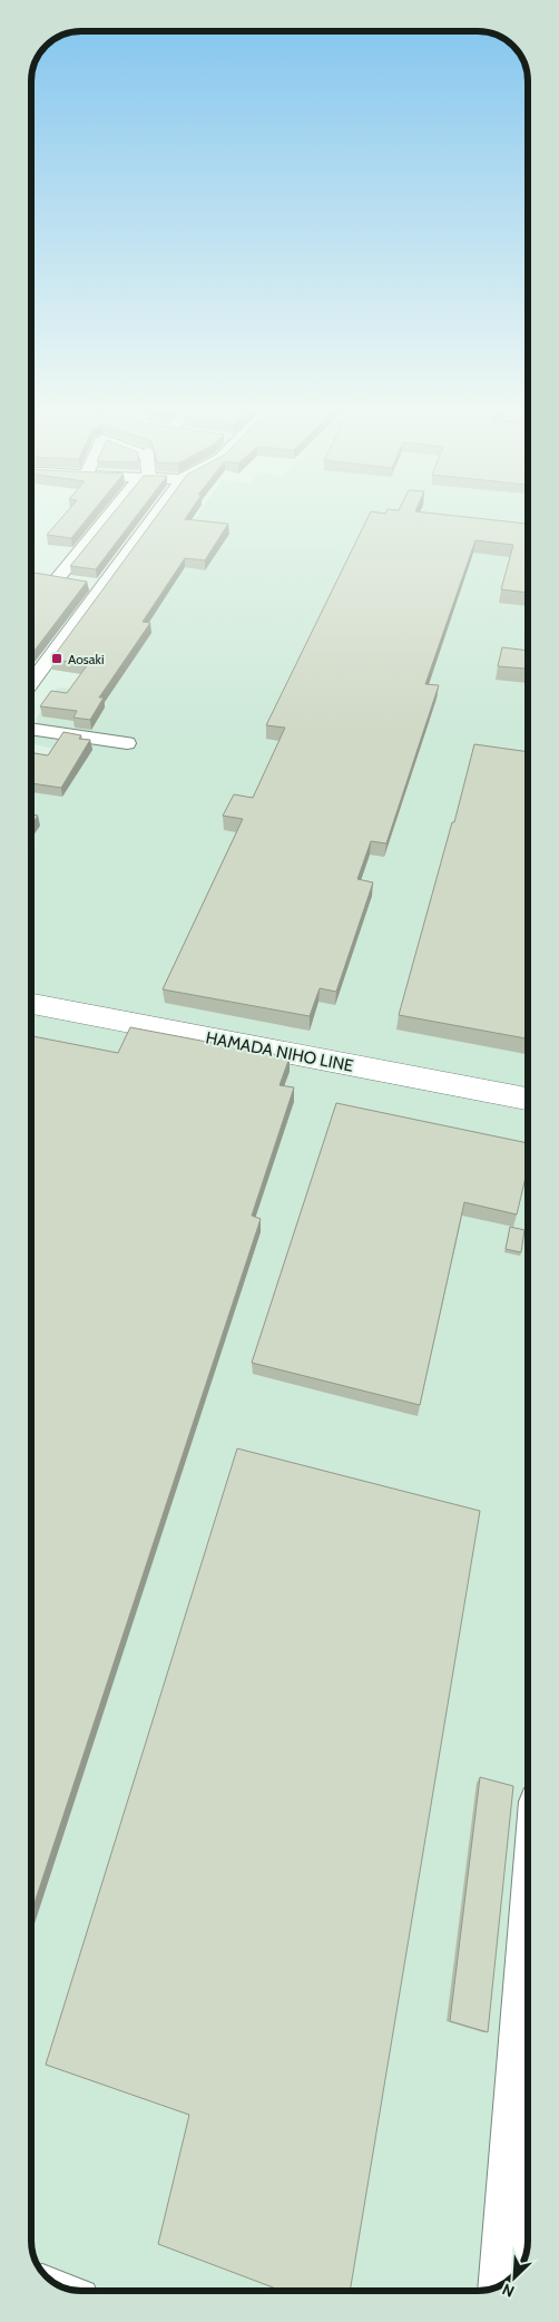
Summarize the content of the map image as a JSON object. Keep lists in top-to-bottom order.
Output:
{
  "streets": {
    "main road": ["HAMADA NIHO LINE"]
  },
  "places": {
    "transit": ["Aosaki"]
  },
  "north": "bottom left"
}
